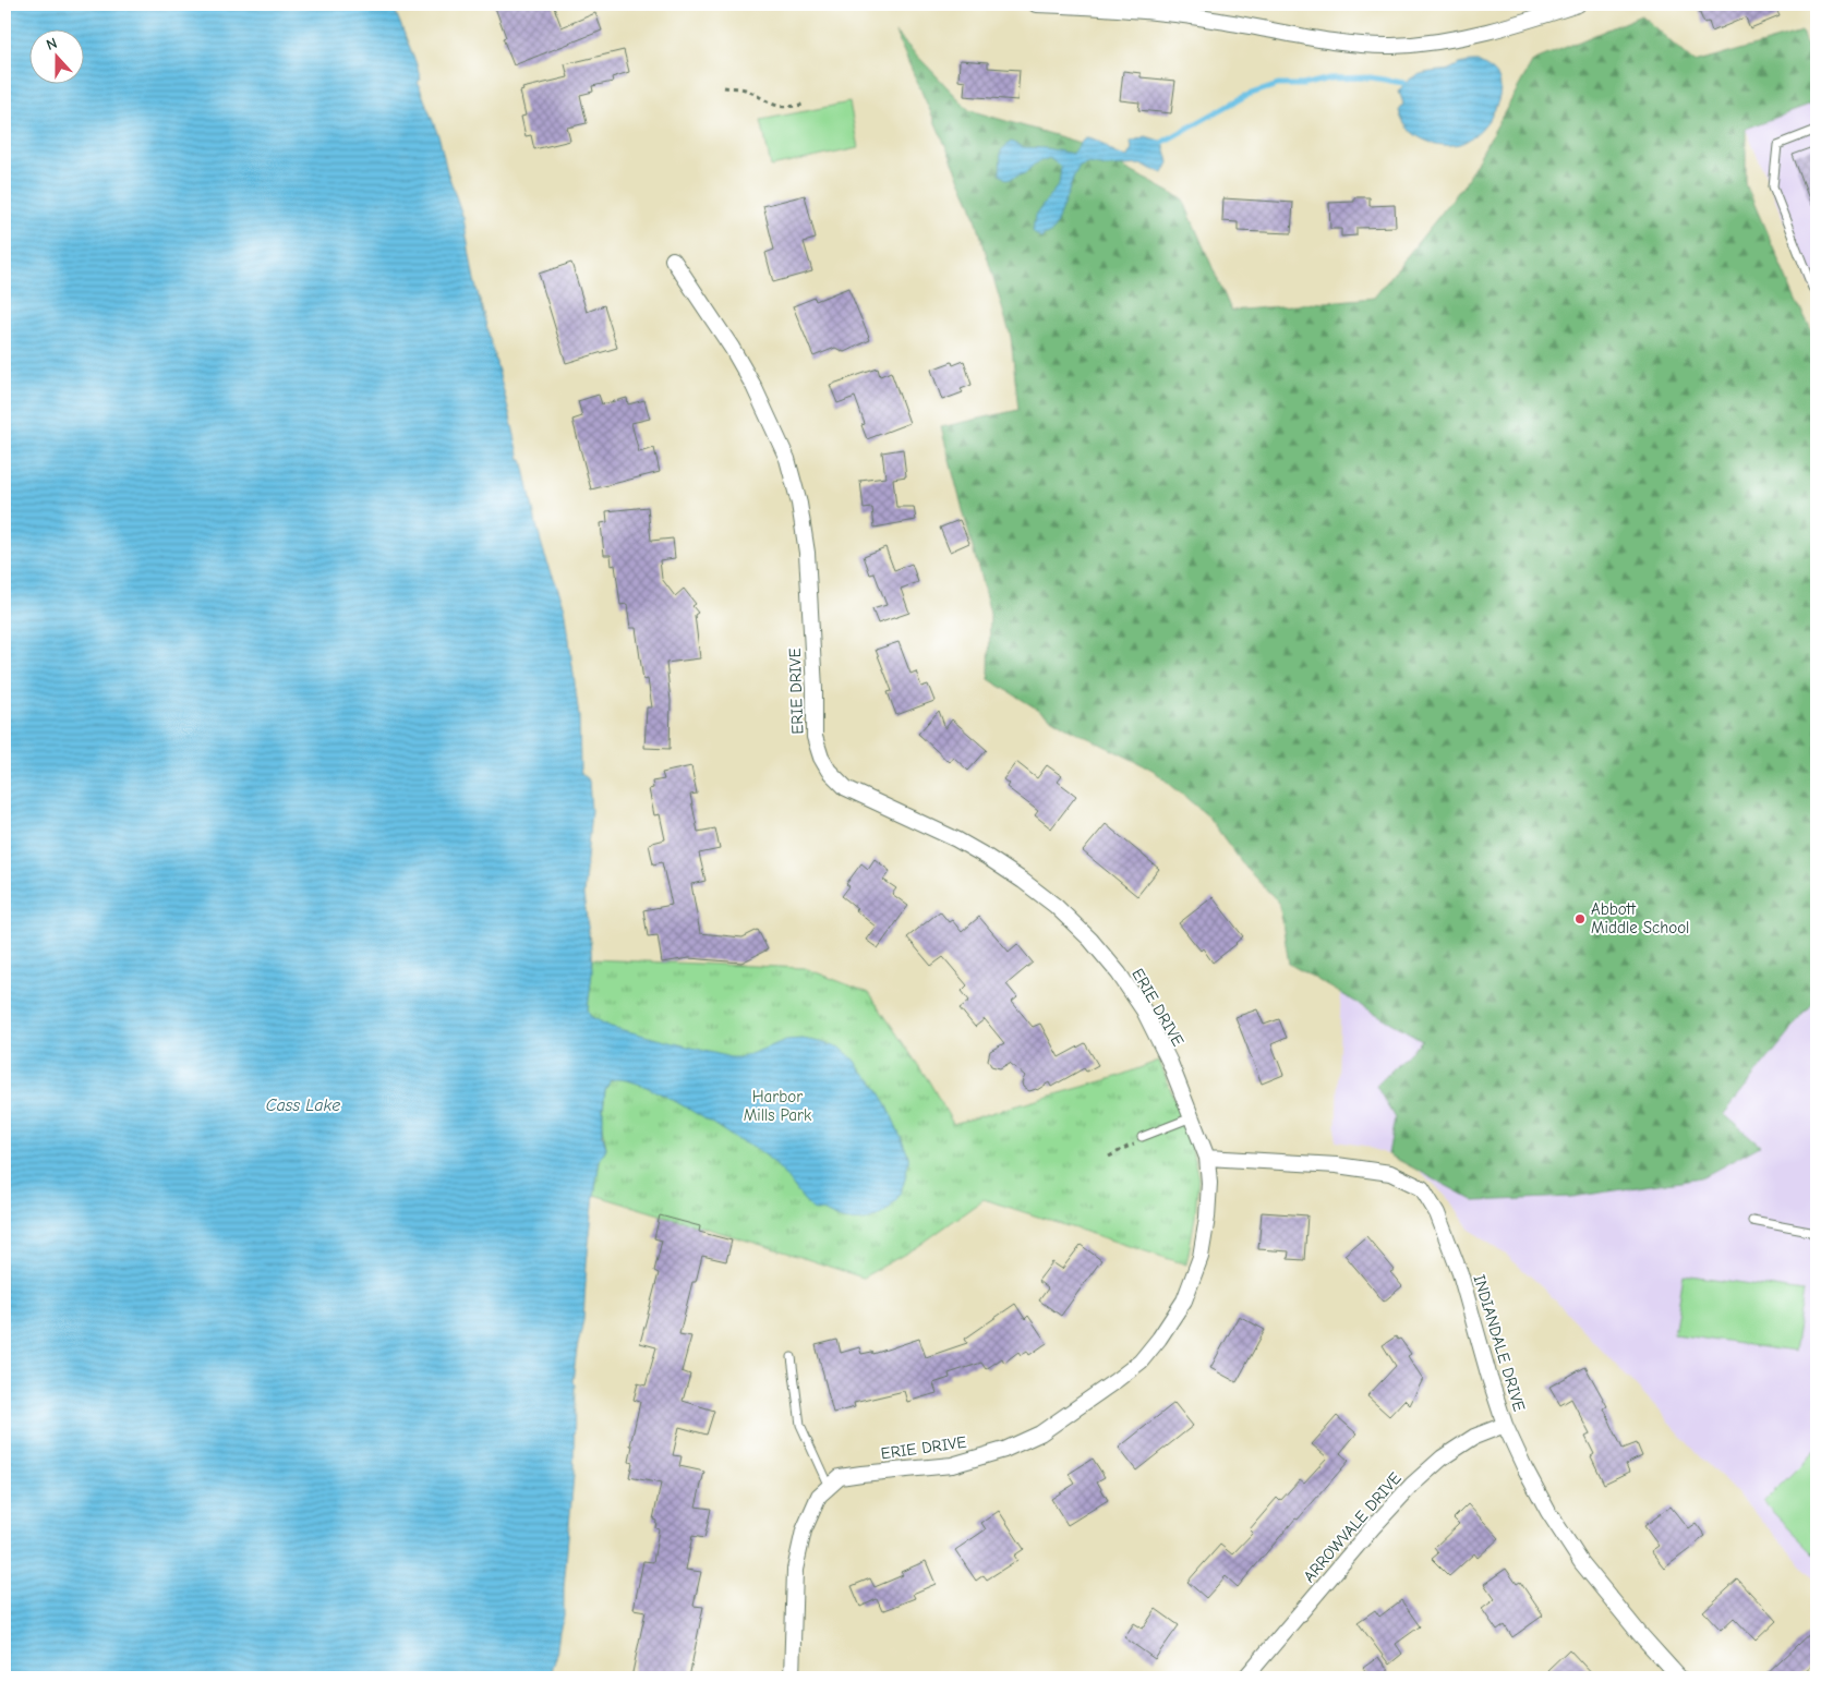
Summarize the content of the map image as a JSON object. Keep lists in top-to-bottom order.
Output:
{
  "streets": {
    "street": ["ERIE DRIVE", "INDIANDALE DRIVE", "ARROWVALE DRIVE"]
  },
  "crossings": [
    ["ERIE DRIVE", "INDIANDALE DRIVE"],
    ["INDIANDALE DRIVE", "ARROWVALE DRIVE"]
  ],
  "water": ["Cass Lake"],
  "parks": ["Harbor Mills Park"],
  "places": ["Abbott Middle School"],
  "north": "top"
}
